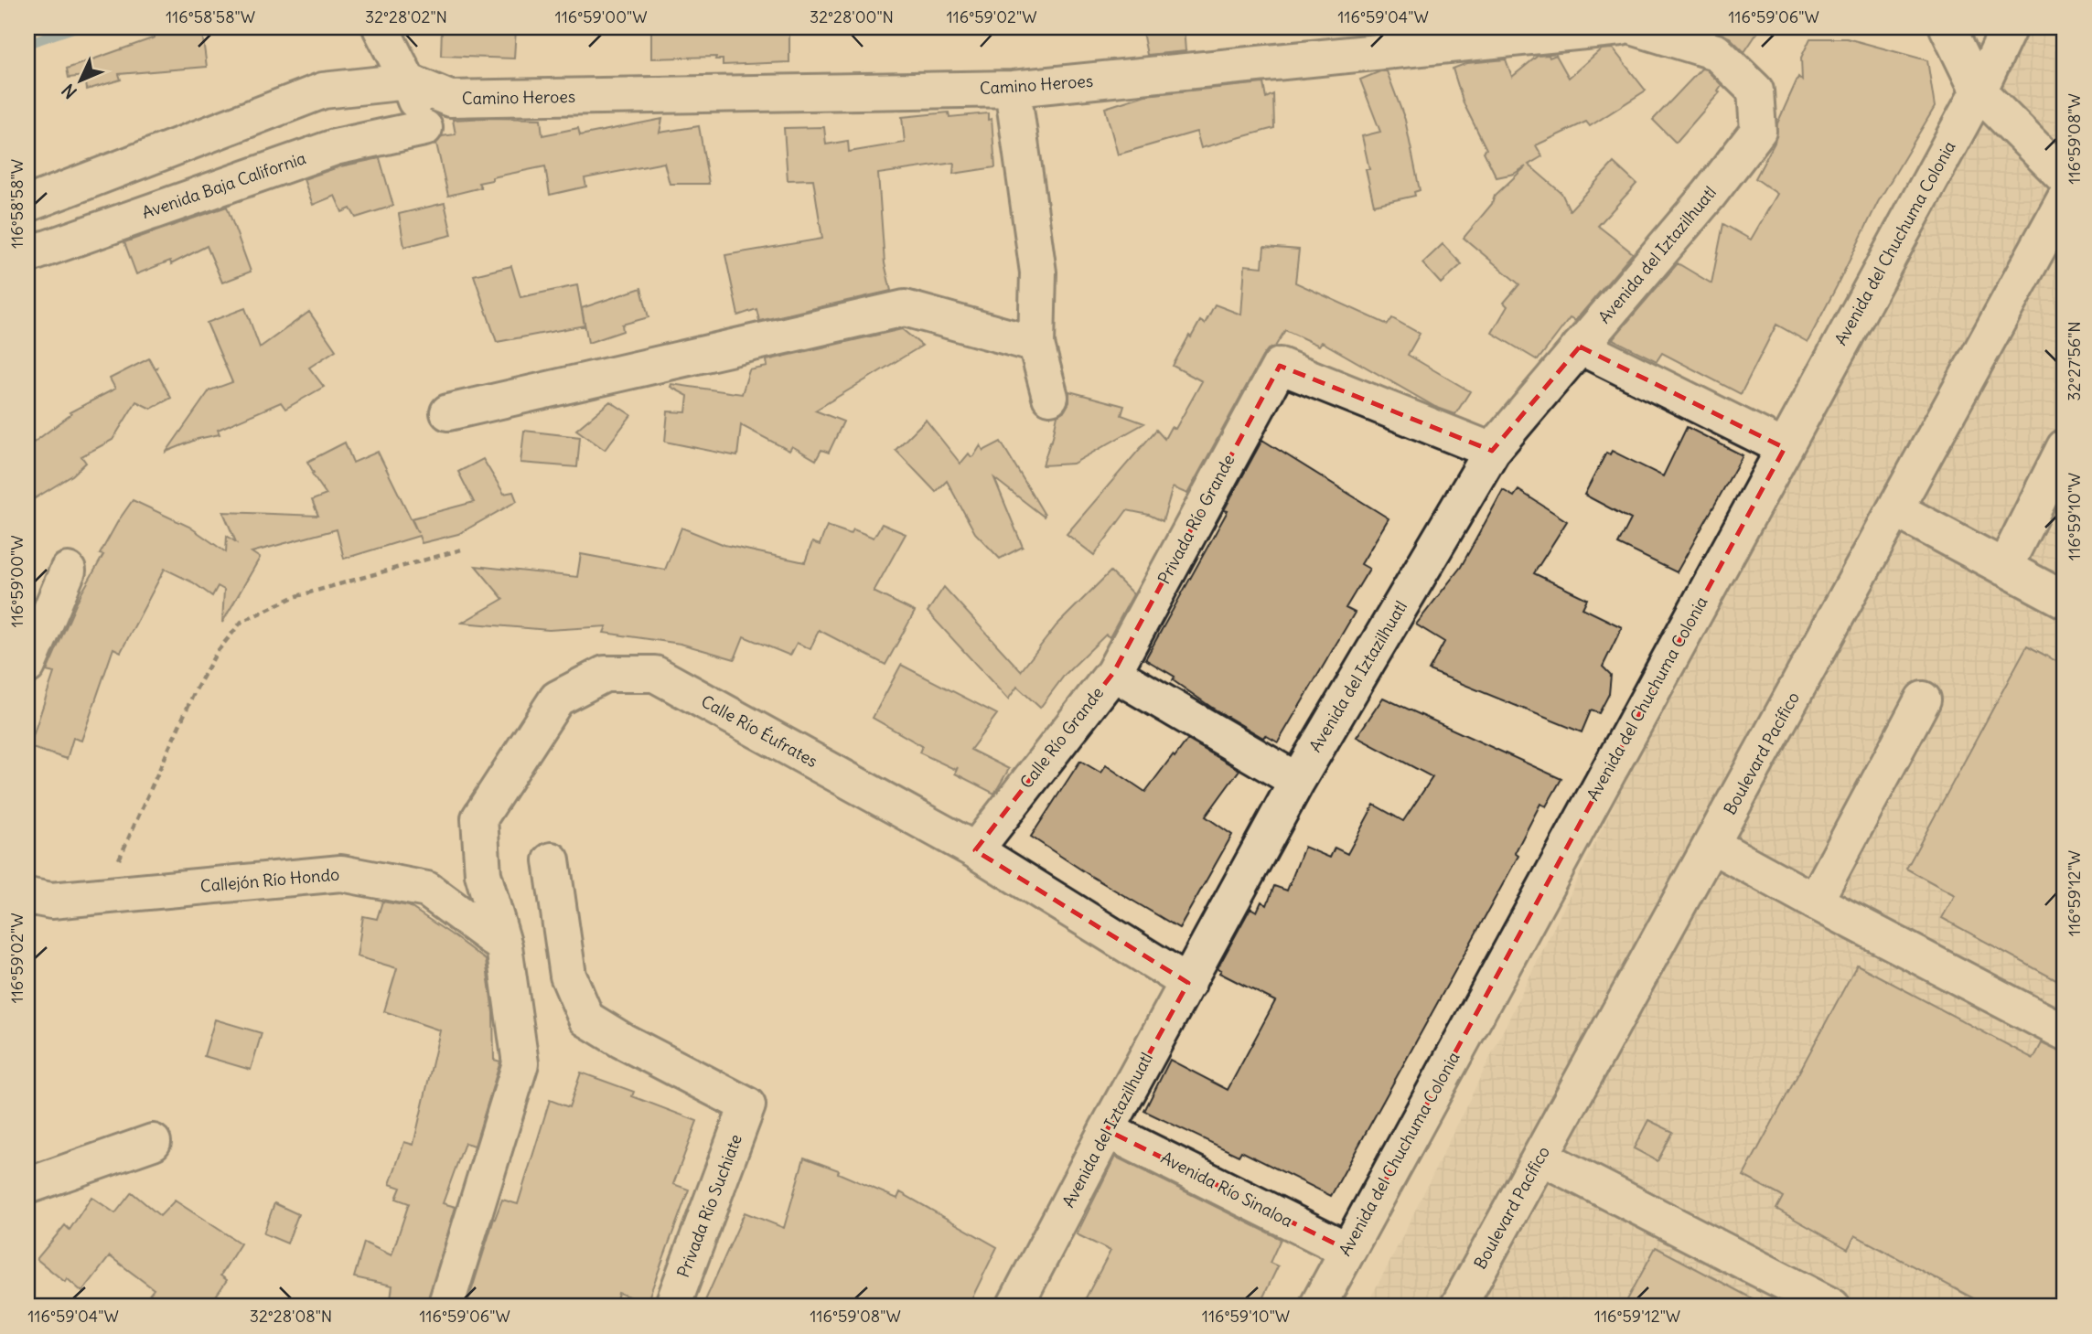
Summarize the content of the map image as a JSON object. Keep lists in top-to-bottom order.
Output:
{
  "streets": {
    "street": [
      "Camino Heroes",
      "Avenida Baja California",
      "Avenida del Chuchuma Colonia",
      "Avenida del Iztazilhuatl",
      "Privada Río Grande",
      "Calle Río Éufrates",
      "Calle Río Grande",
      "Boulevard Pacífico",
      "Callejón Río Hondo",
      "Avenida Río Sinaloa",
      "Privada Río Suchiate"
    ]
  },
  "crossings": [
    ["Camino Heroes", "Avenida Baja California"],
    ["Avenida del Chuchuma Colonia", "Avenida Río Sinaloa"],
    ["Avenida del Iztazilhuatl", "Privada Río Grande"],
    ["Avenida del Iztazilhuatl", "Calle Río Éufrates"],
    ["Avenida del Iztazilhuatl", "Calle Río Grande"],
    ["Avenida del Iztazilhuatl", "Avenida Río Sinaloa"],
    ["Privada Río Grande", "Calle Río Grande"],
    ["Calle Río Éufrates", "Calle Río Grande"],
    ["Calle Río Éufrates", "Callejón Río Hondo"]
  ],
  "north": "bottom left",
  "coordinates": [
    "116°58'58\"W",
    "32°28'02\"N",
    "116°59'00\"W",
    "32°28'00\"N",
    "116°59'02\"W",
    "116°59'04\"W",
    "116°59'06\"W",
    "116°59'08\"W",
    "32°27'56\"N",
    "116°59'10\"W",
    "116°59'12\"W",
    "32°28'08\"N"
  ]
}
